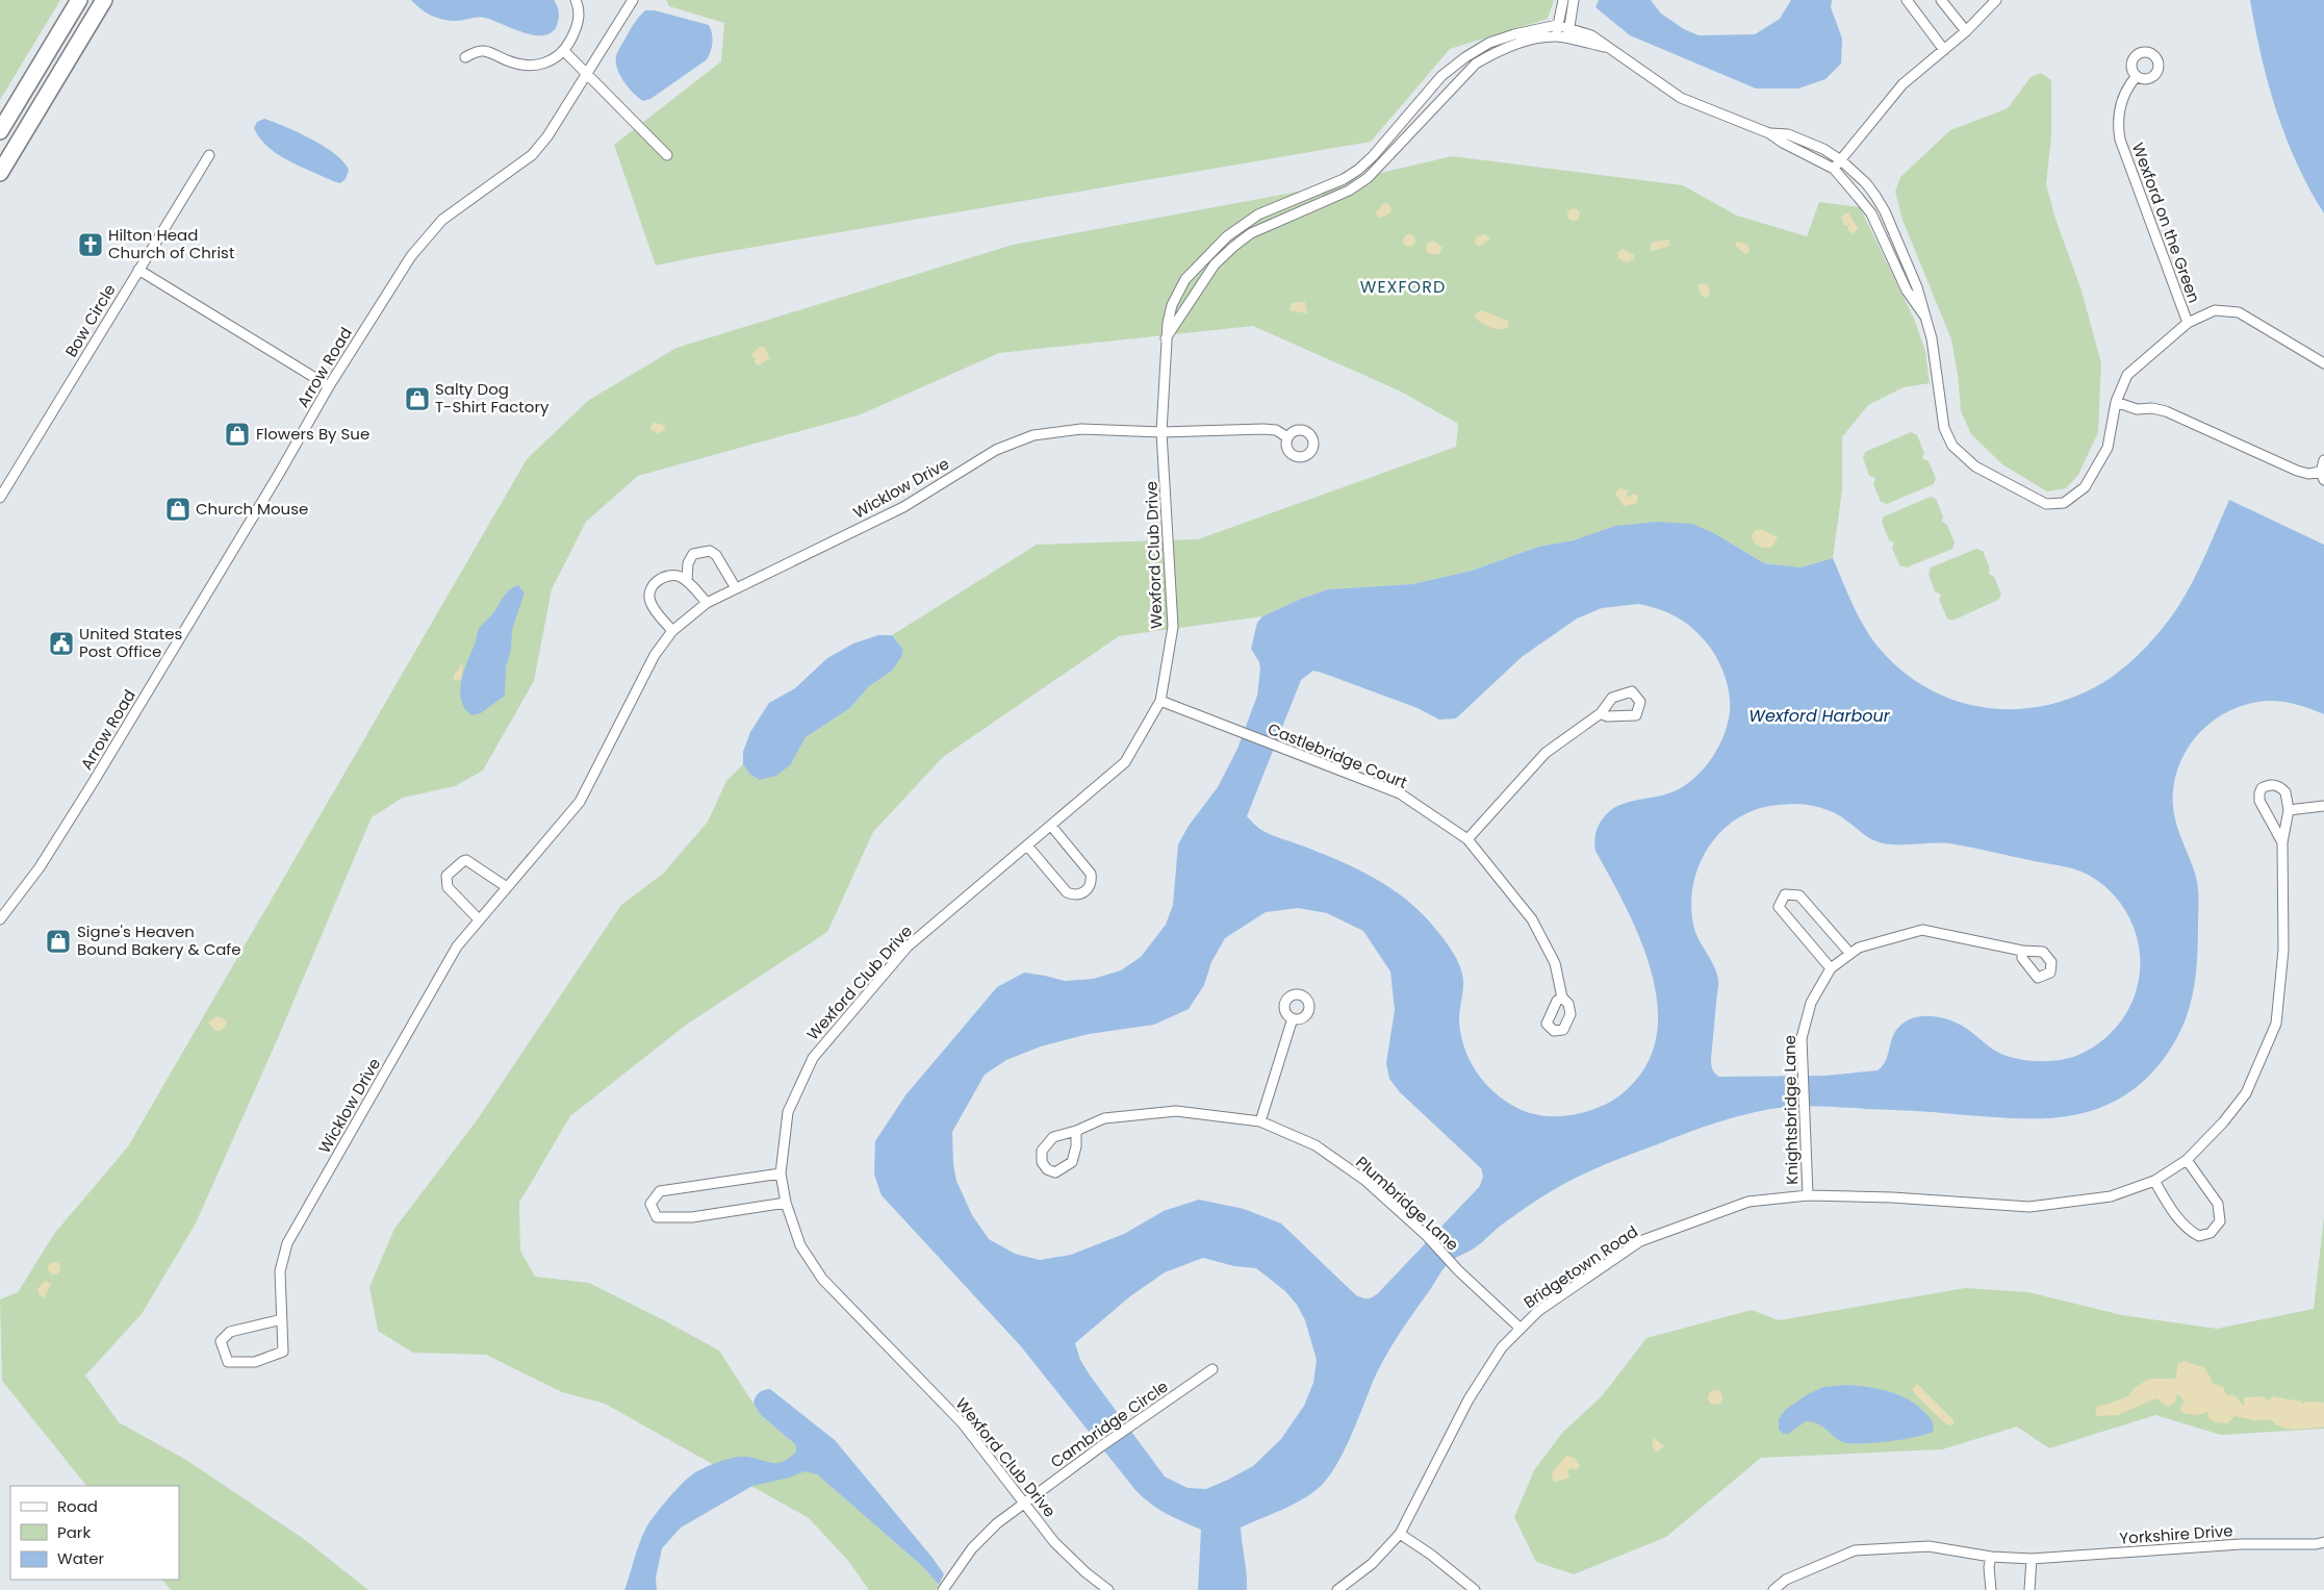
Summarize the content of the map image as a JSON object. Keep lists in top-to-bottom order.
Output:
{
  "streets": {
    "street": [
      "Wexford on the Green",
      "Bow Circle",
      "Arrow Road",
      "Wicklow Drive",
      "Wexford Club Drive",
      "Castlebridge Court",
      "Knightsbridge Lane",
      "Plumbridge Lane",
      "Bridgetown Road",
      "Cambridge Circle",
      "Yorkshire Drive"
    ]
  },
  "crossings": [
    ["Wexford on the Green", "Wexford Club Drive"],
    ["Wicklow Drive", "Wexford Club Drive"],
    ["Wexford Club Drive", "Castlebridge Court"],
    ["Wexford Club Drive", "Cambridge Circle"],
    ["Knightsbridge Lane", "Bridgetown Road"],
    ["Plumbridge Lane", "Bridgetown Road"]
  ],
  "districts": ["WEXFORD"],
  "water": ["Wexford Harbour"],
  "places": {
    "church": ["Hilton Head Church of Christ"],
    "shop": [
      "Salty Dog T-Shirt Factory",
      "Flowers By Sue",
      "Church Mouse",
      "Signe's Heaven Bound Bakery & Cafe"
    ],
    "public building": ["United States Post Office"]
  },
  "legend": ["Road", "Park", "Water"]
}
